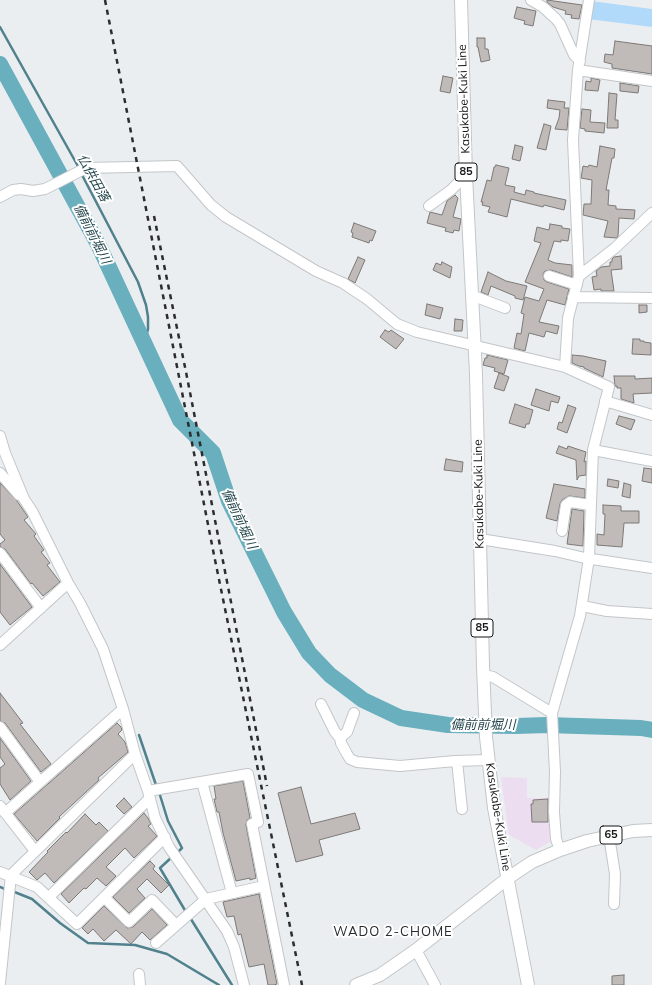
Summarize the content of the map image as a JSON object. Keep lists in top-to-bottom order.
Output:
{
  "streets": {
    "main road": ["Kasukabe-Kuki Line", "85", "65"]
  },
  "crossings": [
    ["Kasukabe-Kuki Line", "65"]
  ],
  "districts": ["WADO 2-CHOME"],
  "water": ["仏供田落", "備前前堀川"]
}
